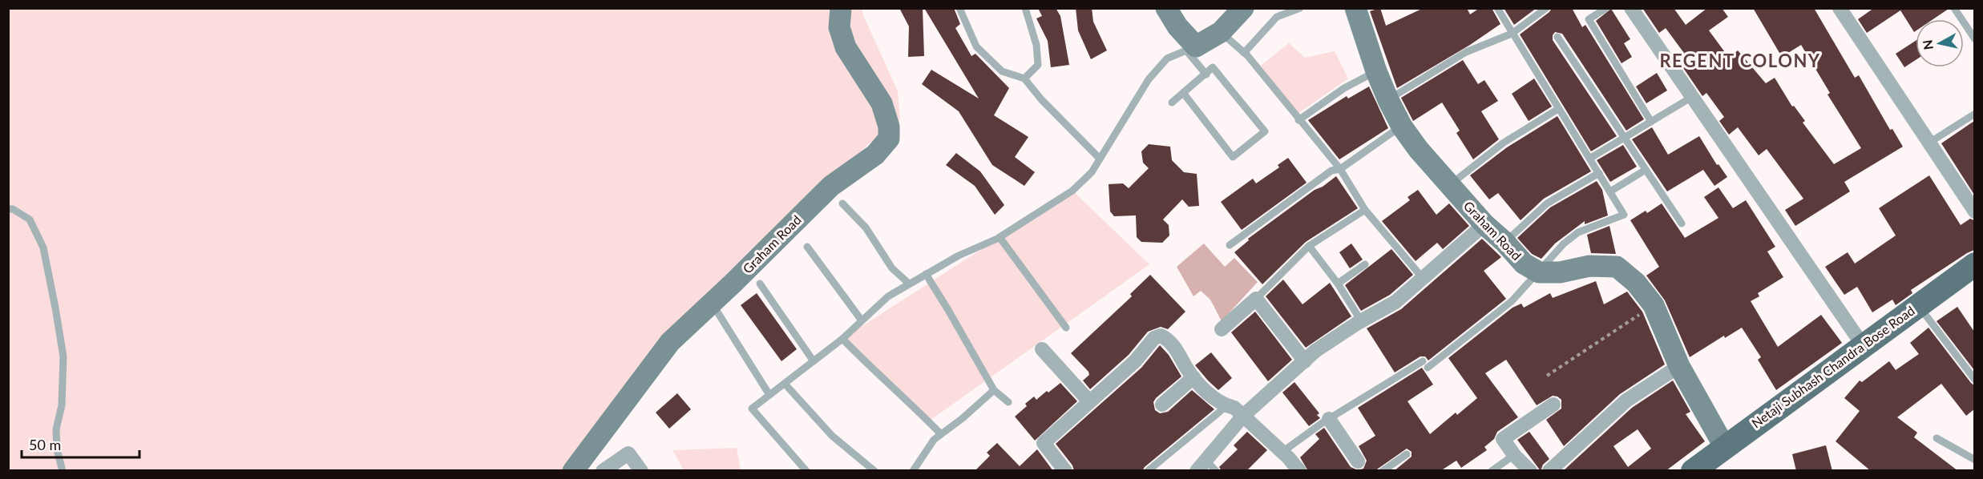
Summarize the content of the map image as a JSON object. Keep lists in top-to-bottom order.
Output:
{
  "streets": {
    "main road": ["Netaji Subhash Chandra Bose Road"],
    "street": ["Graham Road"]
  },
  "districts": ["REGENT COLONY"],
  "scale_bar": "50 m",
  "north": "left"
}
